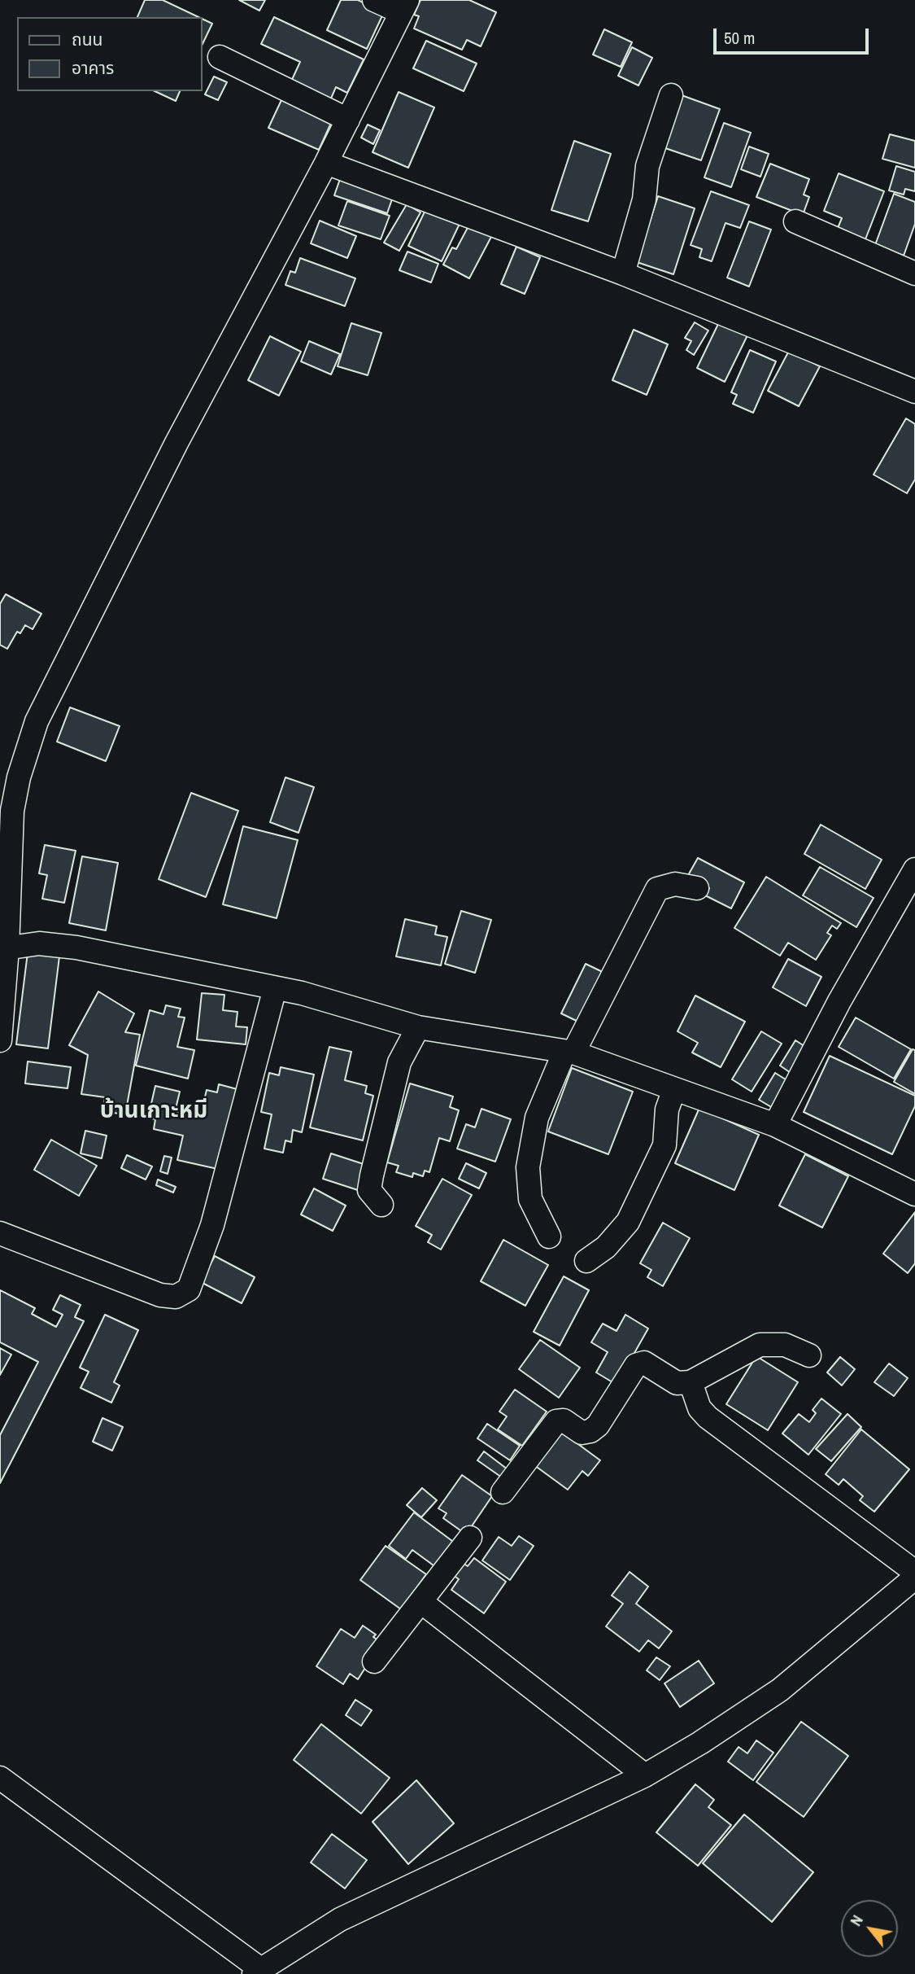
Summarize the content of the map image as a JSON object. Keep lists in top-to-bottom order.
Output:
{
  "districts": ["บ้านเกาะหมี"],
  "legend": ["ถนน", "อาคาร"],
  "scale_bar": "50 m",
  "north": "top left"
}
